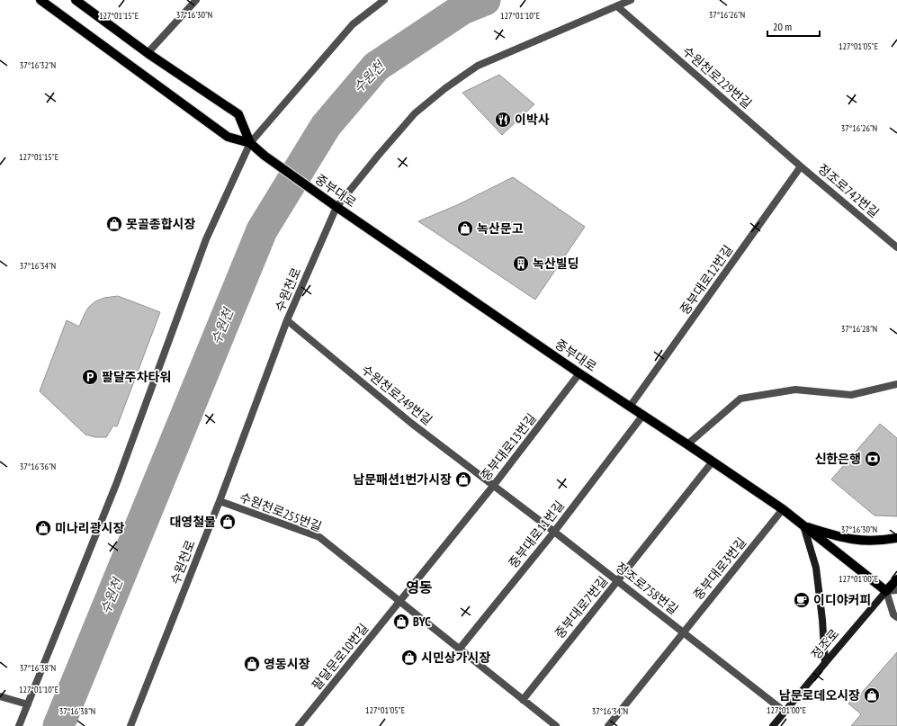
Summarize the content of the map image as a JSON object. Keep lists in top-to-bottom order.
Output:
{
  "streets": {
    "main road": ["중부대로", "정조로"],
    "street": [
      "수원천로229번길",
      "정조로742번길",
      "중부대로12번길",
      "수원천로",
      "수원천로249번길",
      "중부대로13번길",
      "수원천로255번길",
      "중부대로11번길",
      "중부대로3번길",
      "정조로758번길",
      "중부대로7번길",
      "팔달문로10번길"
    ]
  },
  "crossings": [
    ["수원천로229번길", "정조로742번길"],
    ["수원천로229번길", "중부대로12번길"],
    ["수원천로229번길", "수원천로"],
    ["중부대로", "중부대로12번길"],
    ["중부대로", "수원천로"],
    ["중부대로", "중부대로13번길"],
    ["중부대로", "중부대로11번길"],
    ["중부대로", "중부대로3번길"],
    ["중부대로", "중부대로7번길"],
    ["중부대로", "정조로"],
    ["정조로742번길", "중부대로12번길"],
    ["수원천로", "수원천로249번길"],
    ["수원천로", "수원천로255번길"],
    ["수원천로249번길", "중부대로13번길"],
    ["수원천로249번길", "정조로758번길"],
    ["중부대로13번길", "수원천로255번길"],
    ["중부대로13번길", "정조로758번길"],
    ["중부대로13번길", "팔달문로10번길"],
    ["수원천로255번길", "중부대로11번길"],
    ["수원천로255번길", "중부대로7번길"],
    ["수원천로255번길", "팔달문로10번길"],
    ["중부대로11번길", "정조로758번길"],
    ["중부대로3번길", "정조로758번길"],
    ["정조로758번길", "중부대로7번길"],
    ["정조로758번길", "정조로"]
  ],
  "districts": ["영동"],
  "water": ["수원천"],
  "places": {
    "restaurant": ["이박사"],
    "shop": [
      "못골종합시장",
      "녹산문고",
      "남문패션1번가시장",
      "대영철물",
      "미나리광시장",
      "BYC",
      "시민상가시장",
      "영동시장",
      "남문로데오시장"
    ],
    "building": ["녹산빌딩"],
    "parking": ["팔달주차타워"],
    "bank": ["신한은행"],
    "cafe": ["이디야커피"]
  },
  "scale_bar": "20 m",
  "coordinates": [
    "37°16'30\"N",
    "37°16'26\"N",
    "127°01'15\"E",
    "127°01'10\"E",
    "127°01'05\"E",
    "37°16'32\"N",
    "37°16'34\"N",
    "37°16'28\"N",
    "37°16'36\"N",
    "127°01'00\"E",
    "37°16'38\"N"
  ]
}
